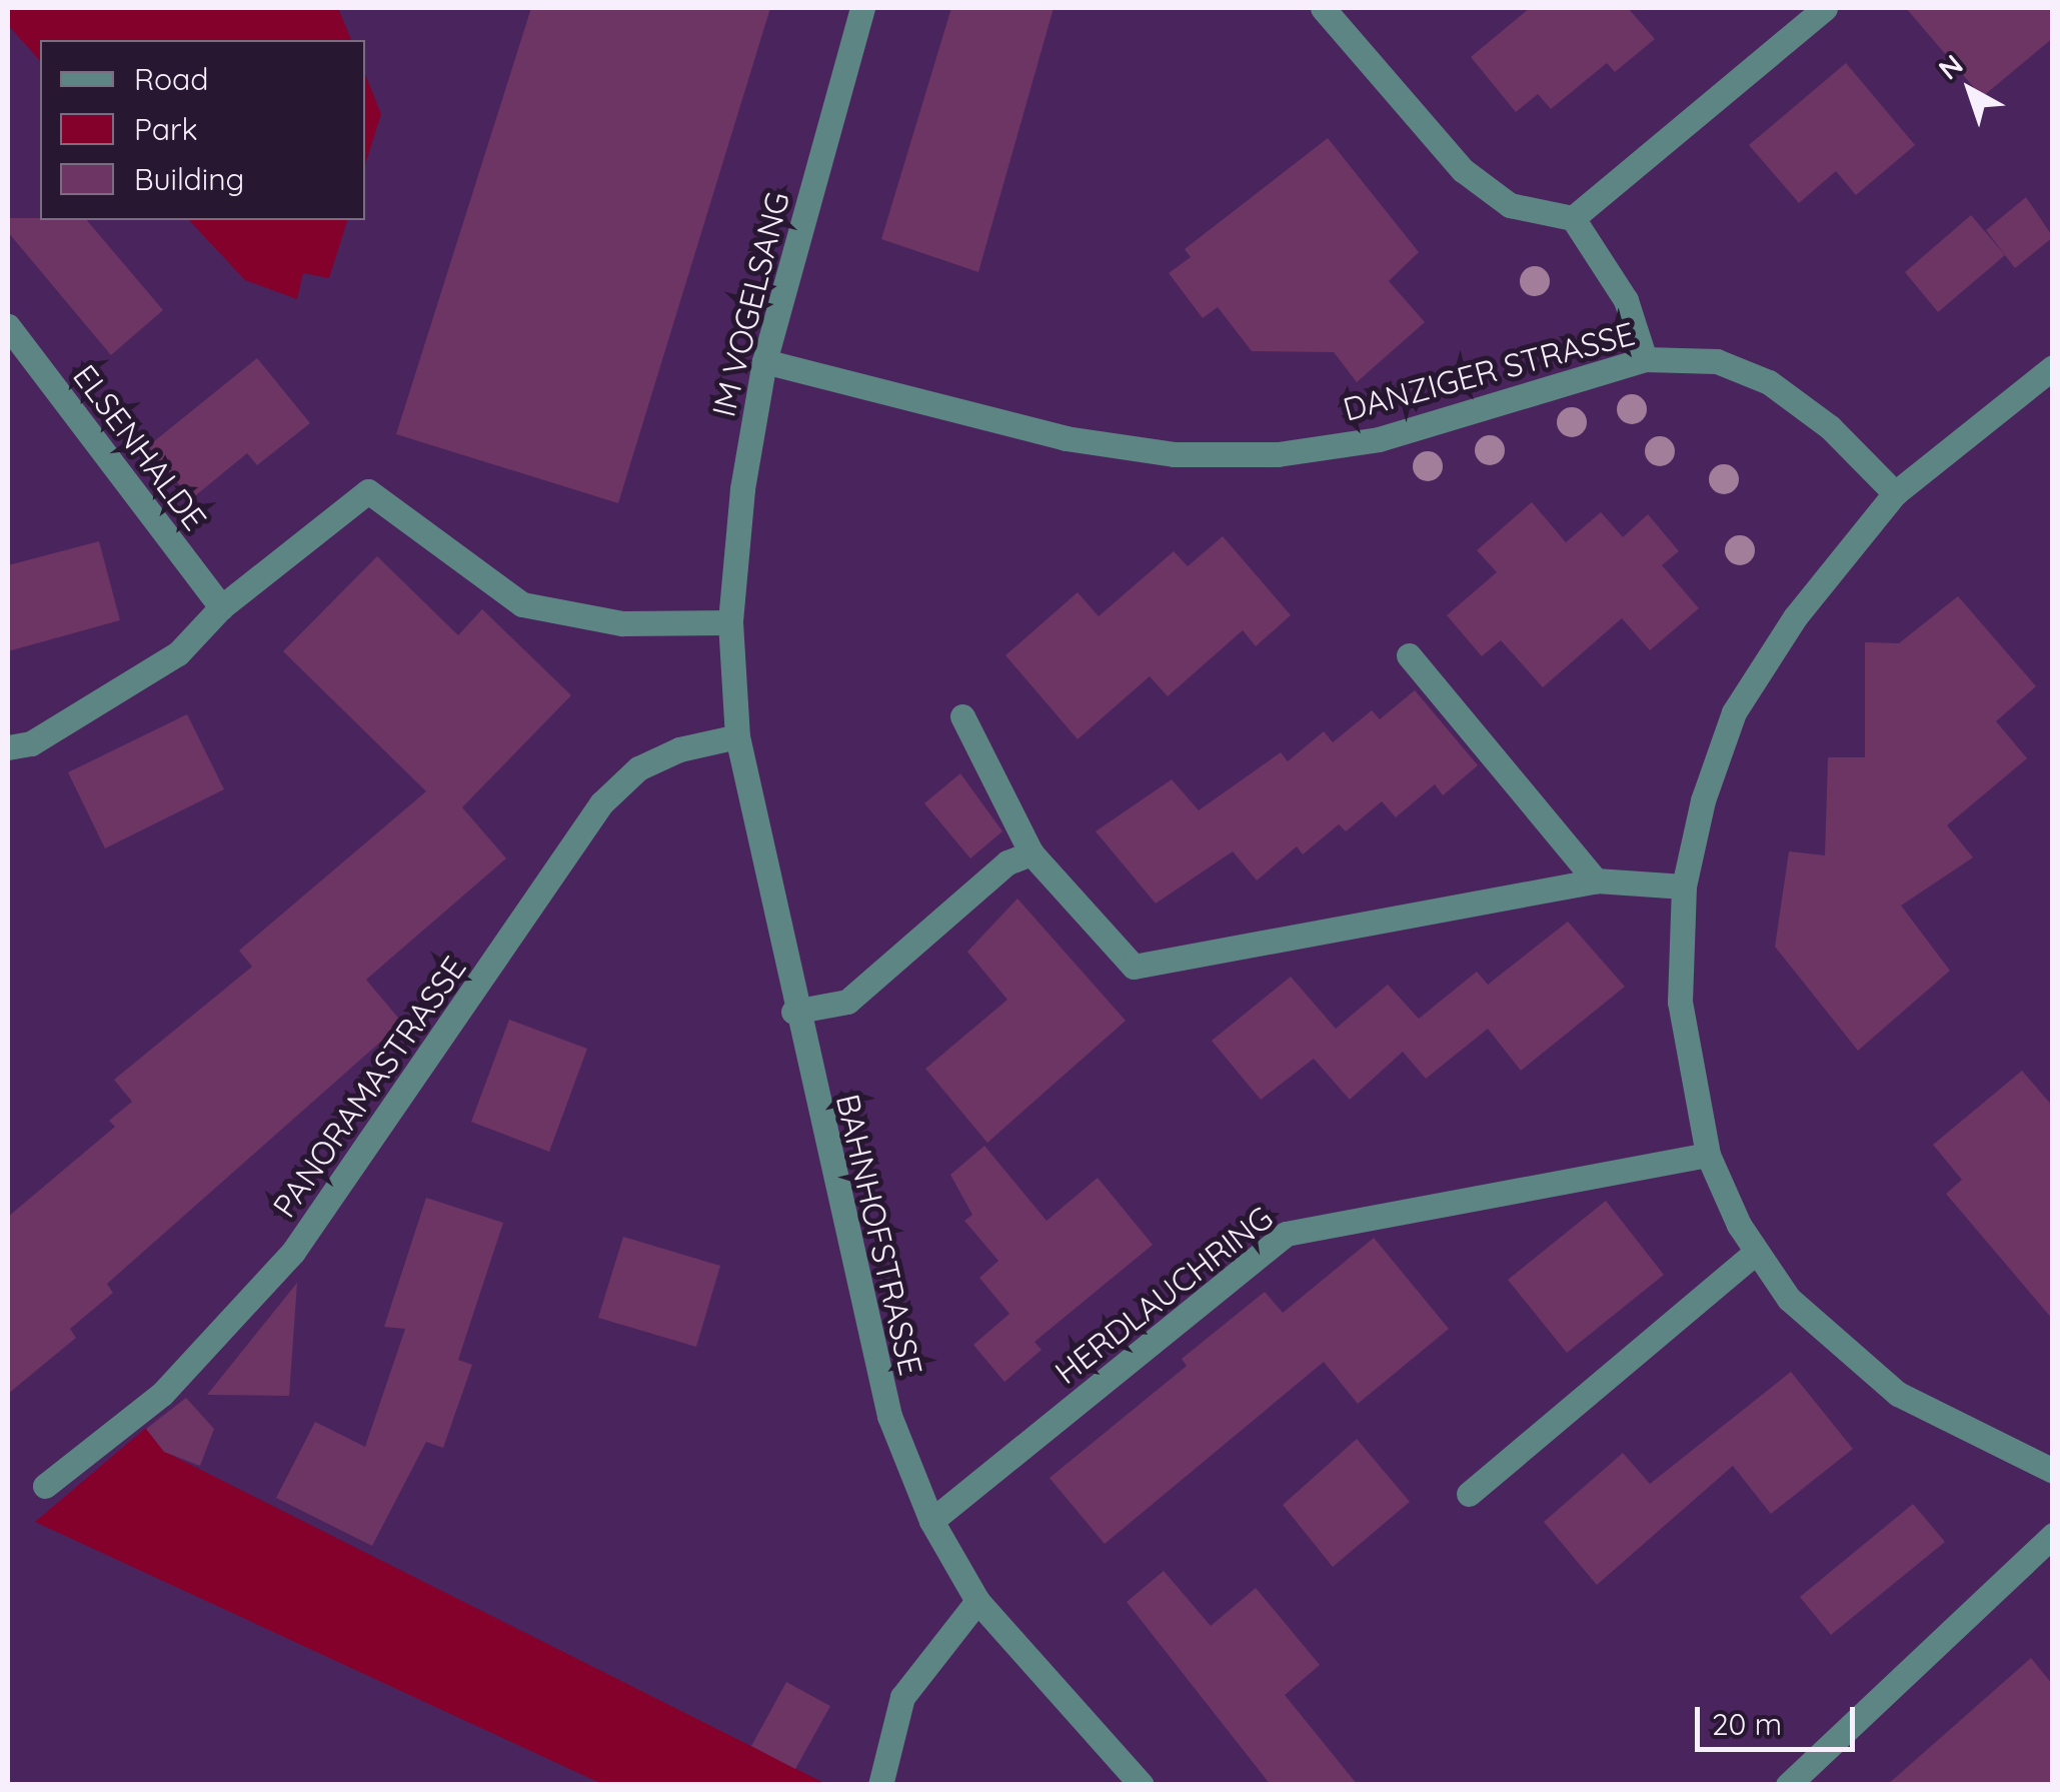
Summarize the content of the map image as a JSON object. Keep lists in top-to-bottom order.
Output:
{
  "streets": {
    "street": [
      "IM VOGELSANG",
      "DANZIGER STRASSE",
      "ELSENHALDE",
      "PANORAMASTRASSE",
      "BAHNHOFSTRASSE",
      "HERDLAUCHRING"
    ]
  },
  "crossings": [
    ["IM VOGELSANG", "DANZIGER STRASSE"],
    ["IM VOGELSANG", "BAHNHOFSTRASSE"],
    ["PANORAMASTRASSE", "BAHNHOFSTRASSE"],
    ["BAHNHOFSTRASSE", "HERDLAUCHRING"]
  ],
  "legend": ["Road", "Park", "Building"],
  "scale_bar": "20 m",
  "north": "top left"
}
